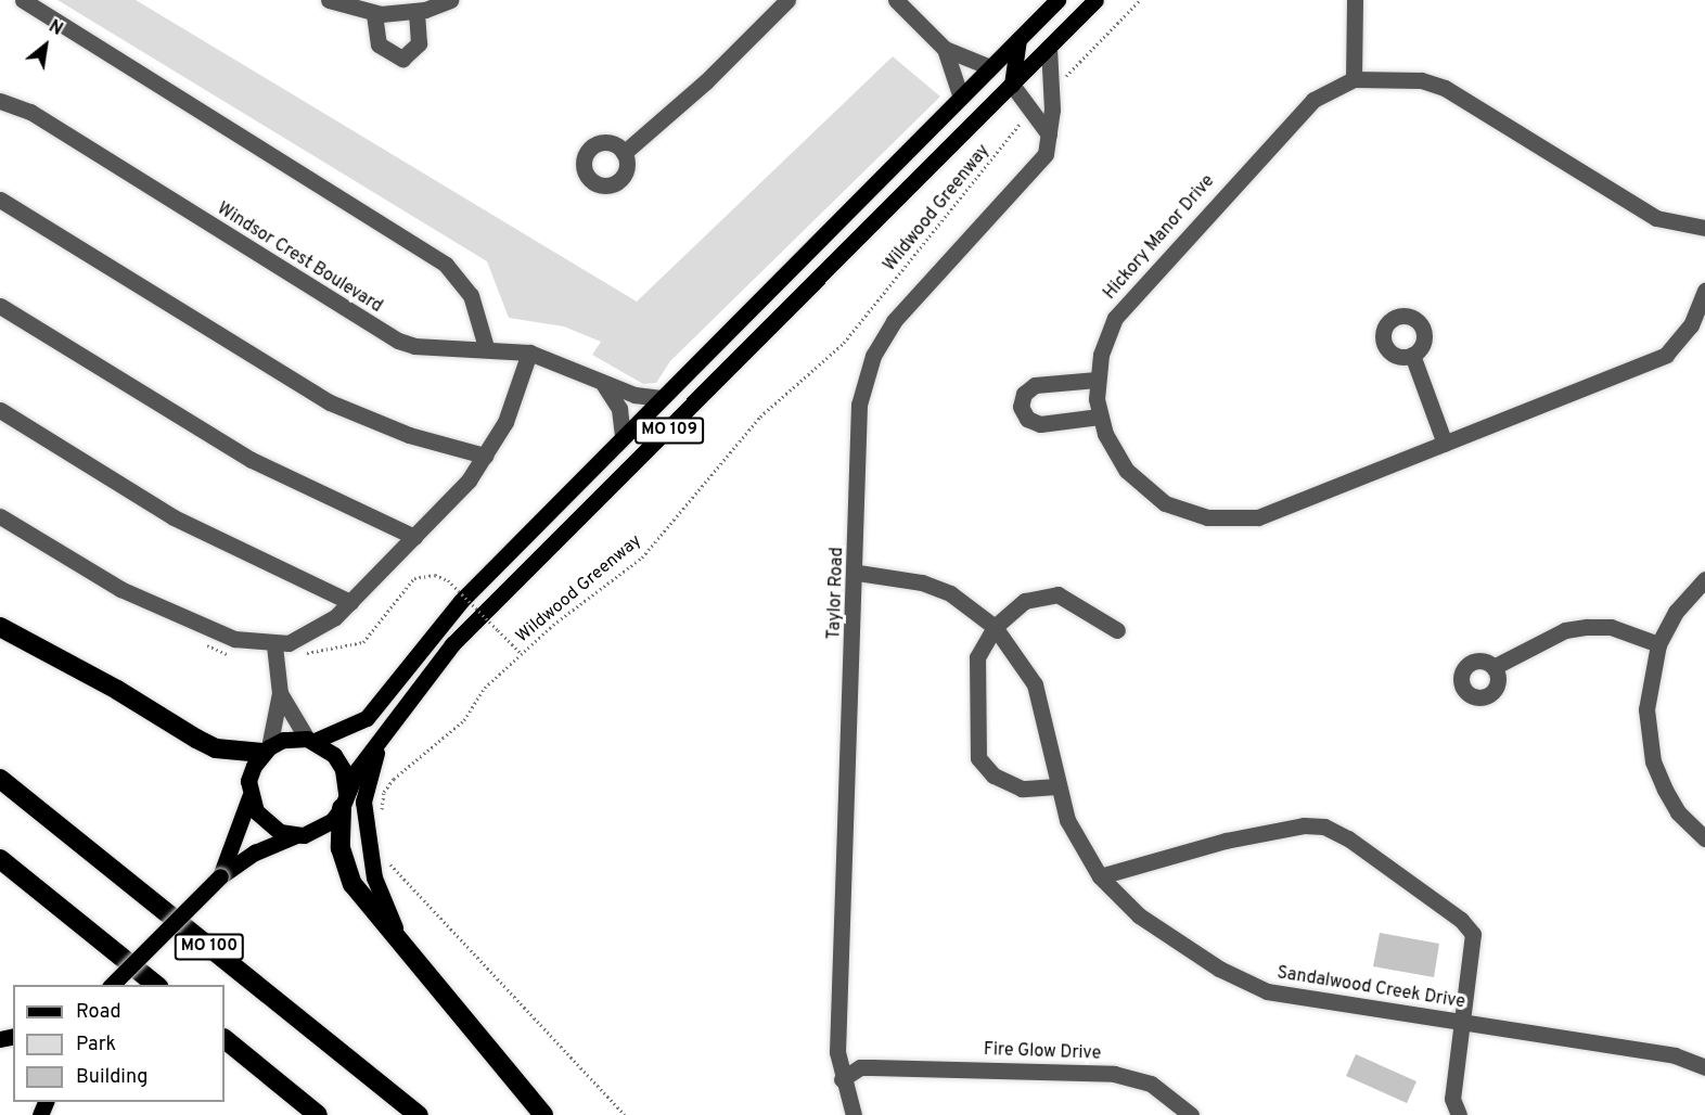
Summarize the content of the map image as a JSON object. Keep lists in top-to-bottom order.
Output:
{
  "streets": {
    "highway": ["MO 100"],
    "main road": ["MO 109"],
    "street": [
      "Hickory Manor Drive",
      "Windsor Crest Boulevard",
      "Taylor Road",
      "Sandalwood Creek Drive",
      "Fire Glow Drive"
    ],
    "path": ["Wildwood Greenway"]
  },
  "crossings": [
    ["Windsor Crest Boulevard", "MO 109"],
    ["MO 109", "Taylor Road"],
    ["Taylor Road", "Sandalwood Creek Drive"],
    ["Taylor Road", "Fire Glow Drive"]
  ],
  "legend": ["Road", "Park", "Building"],
  "north": "top right"
}
